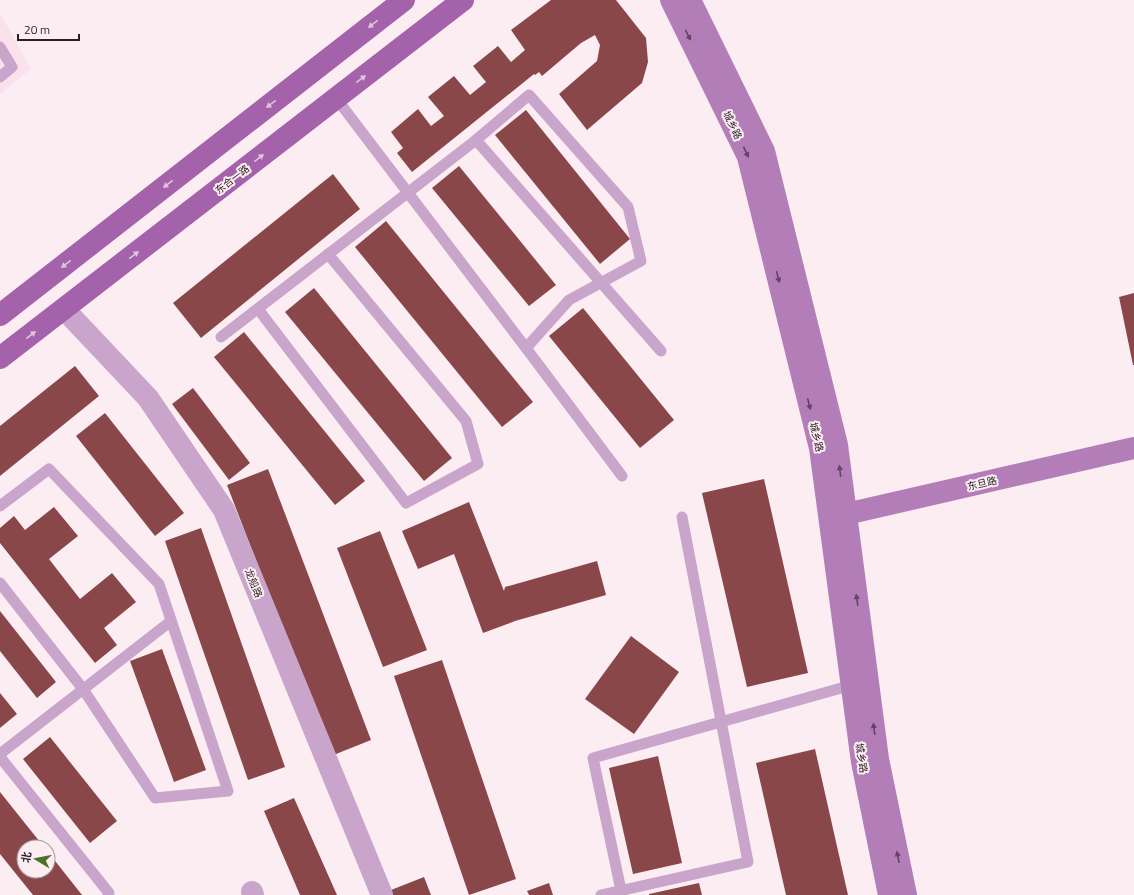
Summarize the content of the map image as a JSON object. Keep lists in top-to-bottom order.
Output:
{
  "streets": {
    "main road": ["城乡路", "东合一路", "东旦路"],
    "street": ["龙船路"]
  },
  "crossings": [
    ["城乡路", "东旦路"],
    ["东合一路", "龙船路"]
  ],
  "scale_bar": "20 m",
  "north": "left"
}
